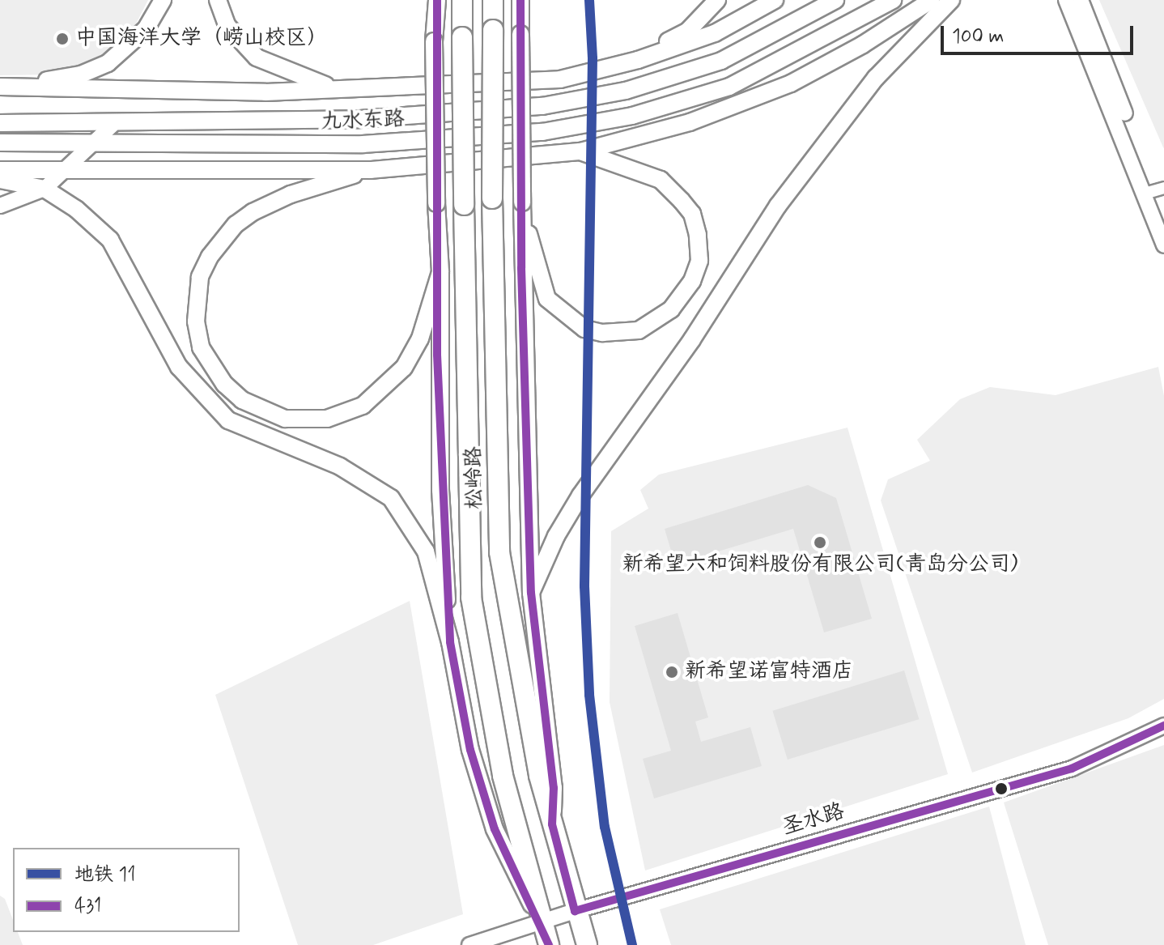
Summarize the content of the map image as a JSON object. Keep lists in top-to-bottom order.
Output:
{
  "streets": {
    "highway": ["松岭路"],
    "main road": ["九水东路"],
    "street": ["圣水路"]
  },
  "crossings": [
    ["松岭路", "圣水路"]
  ],
  "places": ["中国海洋大学（崂山校区）", "新希望六和饲料股份有限公司(青岛分公司)", "新希望诺富特酒店"],
  "lines": ["metro line 11", "transit line 431"],
  "legend": ["地铁 11", "431"],
  "scale_bar": "100 m"
}
